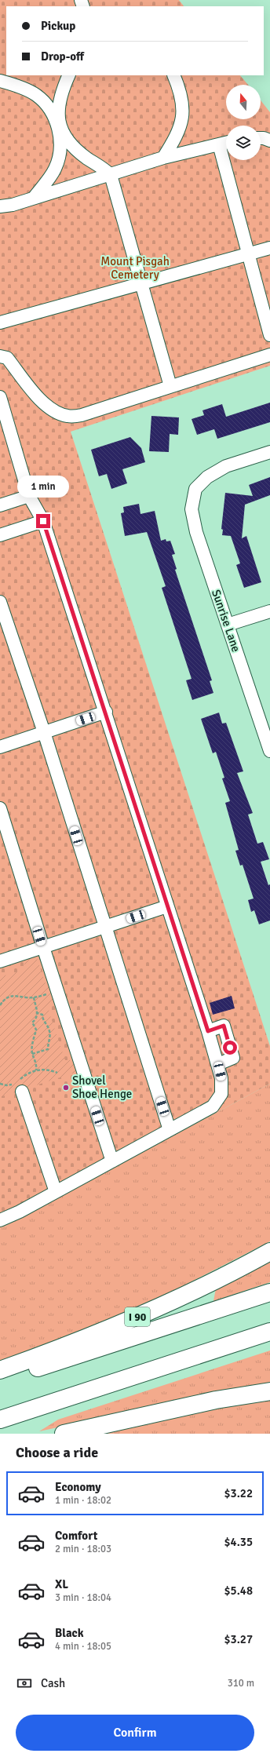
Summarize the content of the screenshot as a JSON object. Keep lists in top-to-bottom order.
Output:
{
  "streets": {
    "highway": ["I 90"],
    "street": ["Sunrise Lane"]
  },
  "parks": ["Mount Pisgah Cemetery"],
  "places": ["Shovel Shoe Henge"],
  "north": "top",
  "page": {
    "banner": ["Pickup", "Drop-off"],
    "bubble": "1 min",
    "heading": "Choose a ride",
    "list": [
      {
        "name": "Economy",
        "note": "1 min · 18:02",
        "value": "$3.22"
      },
      {
        "name": "Comfort",
        "note": "2 min · 18:03",
        "value": "$4.35"
      },
      {
        "name": "XL",
        "note": "3 min · 18:04",
        "value": "$5.48"
      },
      {
        "name": "Black",
        "note": "4 min · 18:05",
        "value": "$3.27"
      }
    ],
    "pay": ["Cash", "310 m"],
    "buttons": "Confirm"
  }
}
